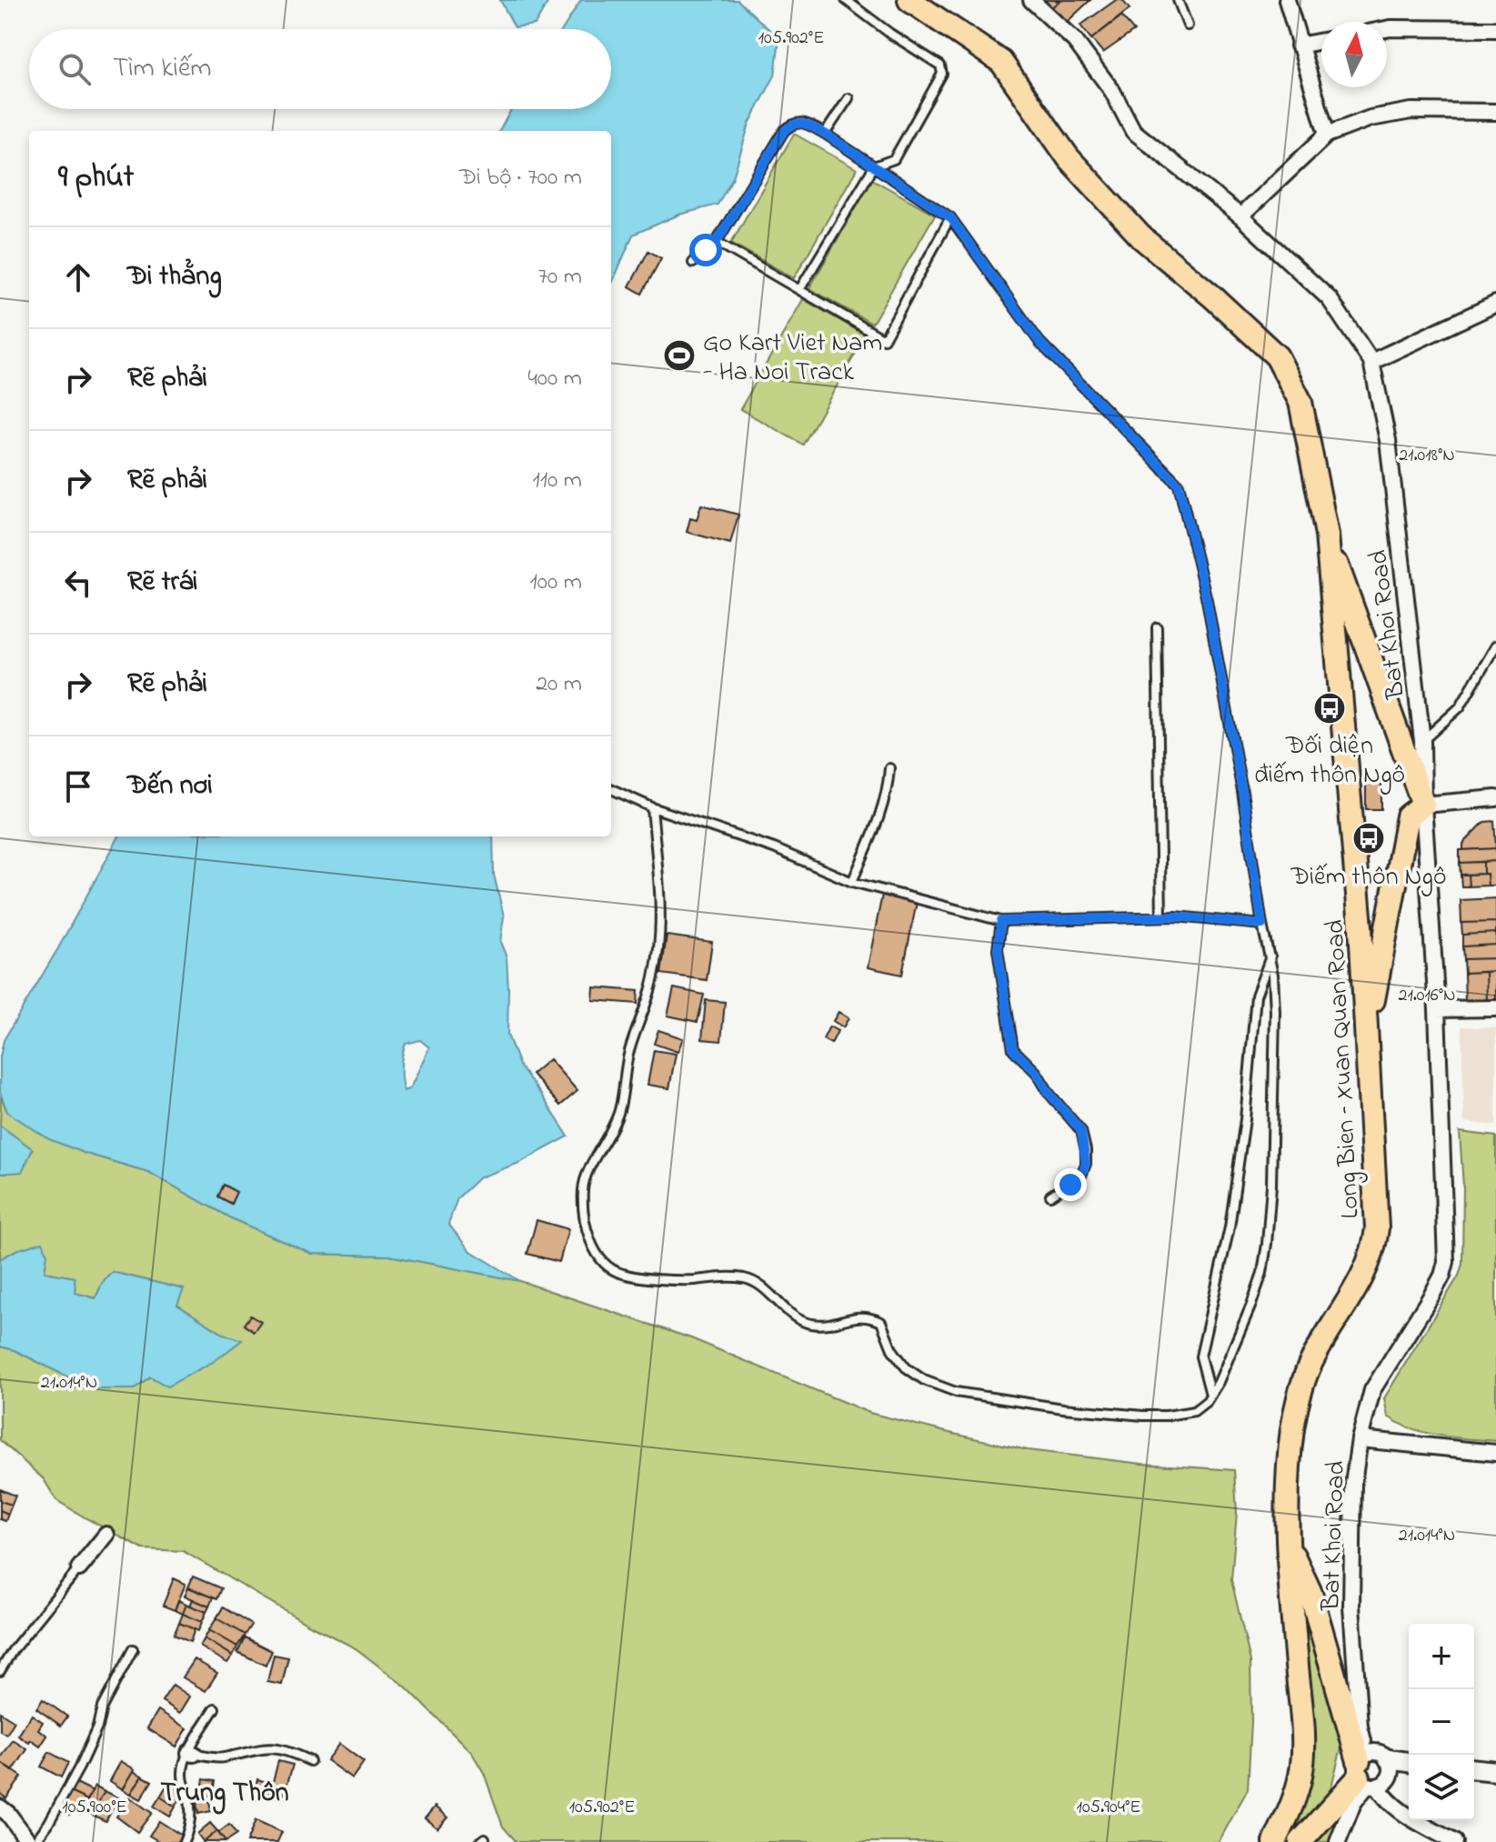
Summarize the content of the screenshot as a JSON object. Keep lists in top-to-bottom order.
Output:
{
  "streets": {
    "main road": ["Long Bien – Xuan Quan Road"],
    "street": ["Bat Khoi Road"]
  },
  "districts": ["Trung Thôn"],
  "places": {
    "sports": ["Go Kart Viet Nam - Ha Noi Track"],
    "bus stop": ["Đối diện điếm thôn Ngô", "Điếm thôn Ngô"]
  },
  "north": "top",
  "page": {
    "search": "Tìm kiếm",
    "heading": ["9 phút", "Đi bộ · 700 m"],
    "list": [
      ["Đi thẳng", "70 m"],
      ["Rẽ phải", "400 m"],
      ["Rẽ phải", "110 m"],
      ["Rẽ trái", "100 m"],
      ["Rẽ phải", "20 m"],
      "Đến nơi"
    ],
    "map_buttons": ["+", "−"]
  },
  "coordinates": [
    "105.902°E",
    "21.018°N",
    "21.016°N",
    "21.014°N",
    "105.900°E",
    "105.904°E"
  ]
}
